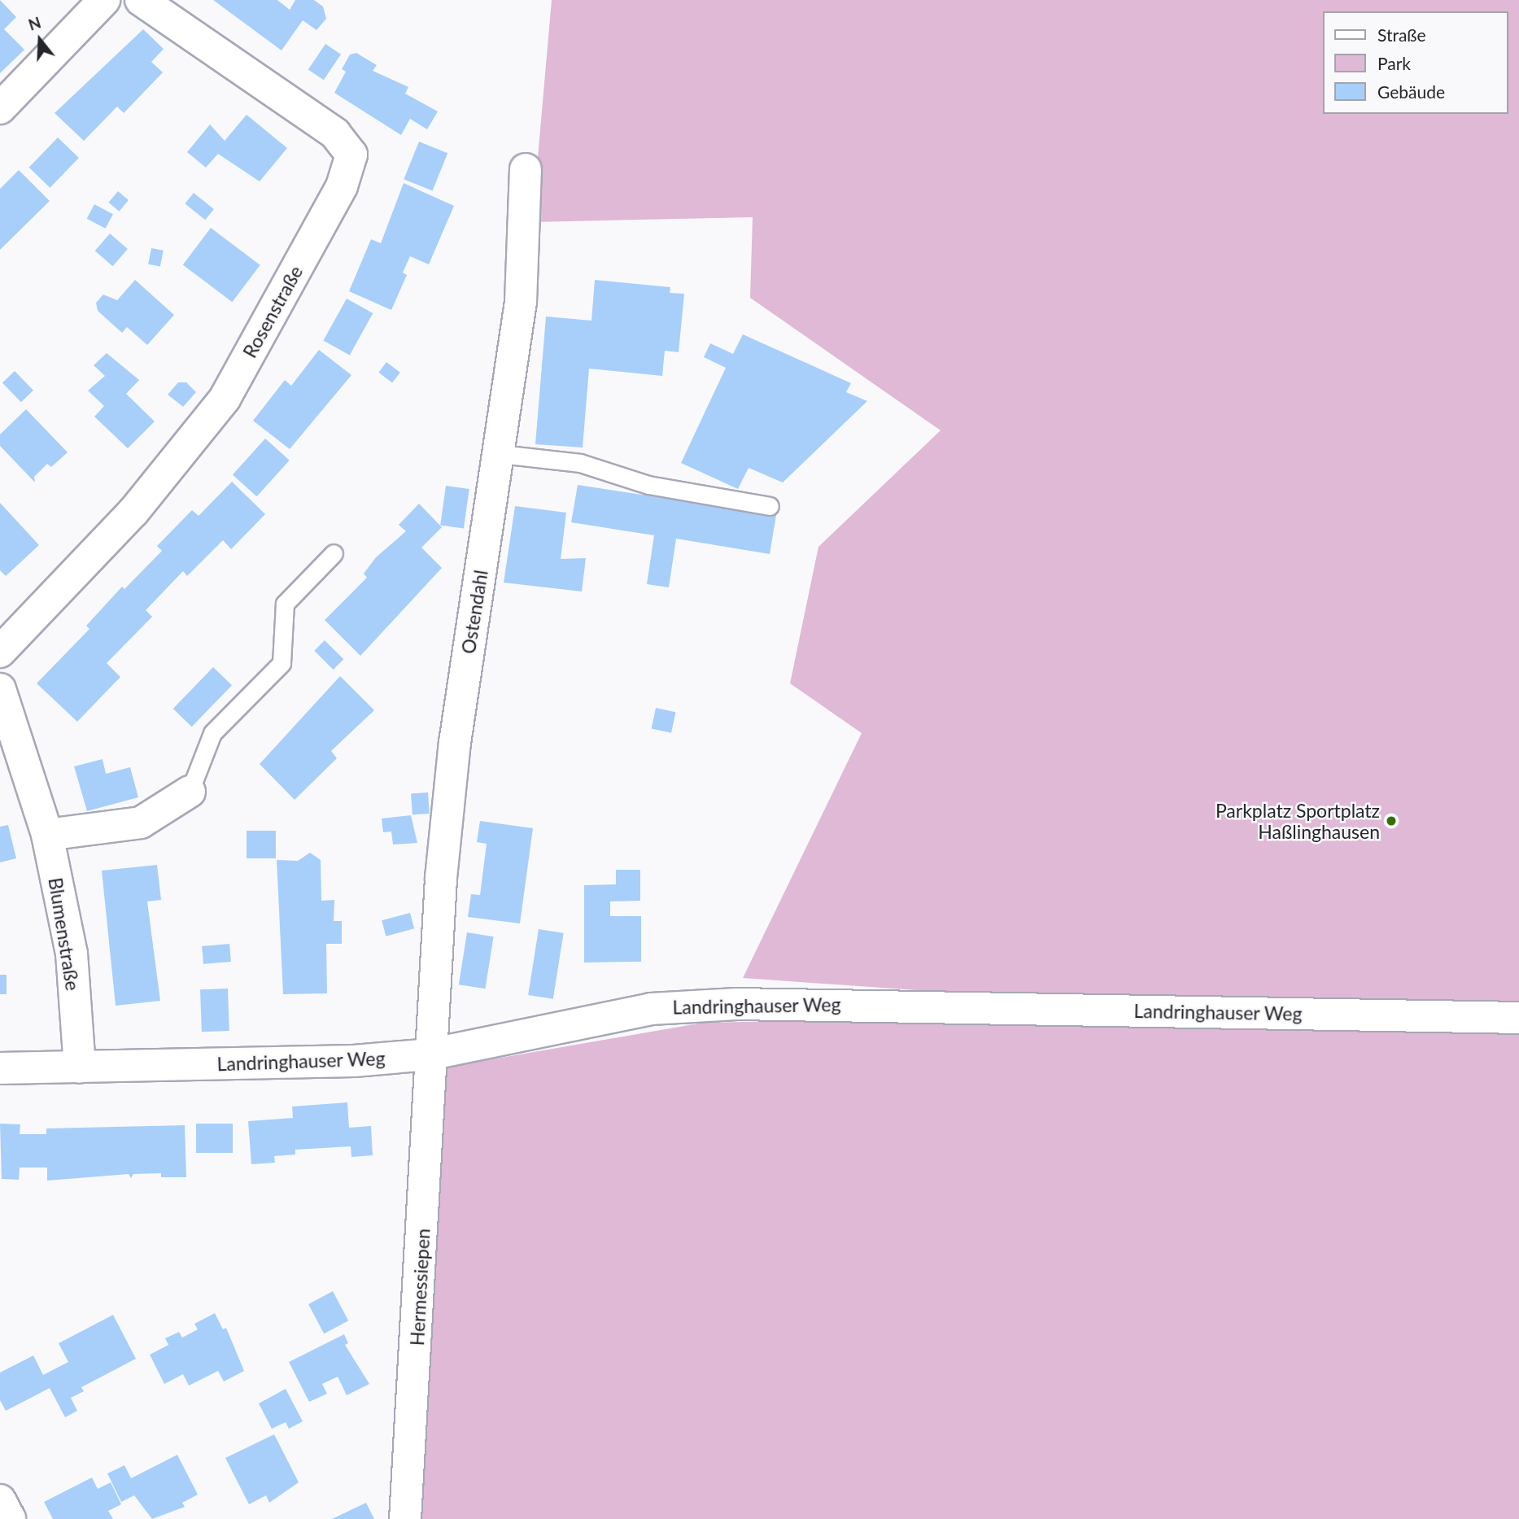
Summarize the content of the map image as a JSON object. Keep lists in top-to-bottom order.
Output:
{
  "streets": {
    "street": [
      "Rosenstraße",
      "Ostendahl",
      "Blumenstraße",
      "Landringhauser Weg",
      "Hermessiepen"
    ]
  },
  "crossings": [
    ["Ostendahl", "Landringhauser Weg"],
    ["Ostendahl", "Hermessiepen"],
    ["Blumenstraße", "Landringhauser Weg"],
    ["Landringhauser Weg", "Hermessiepen"]
  ],
  "places": ["Parkplatz Sportplatz Haßlinghausen"],
  "legend": ["Straße", "Park", "Gebäude"],
  "north": "top"
}
